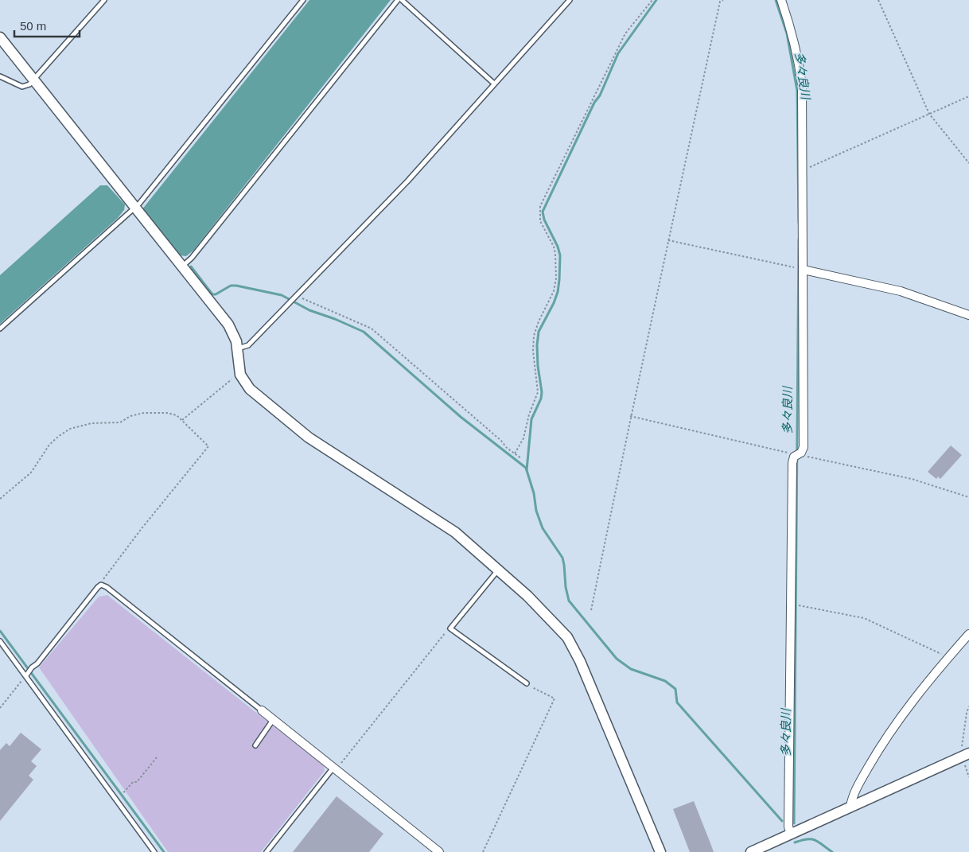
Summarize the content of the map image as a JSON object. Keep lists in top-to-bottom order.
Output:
{
  "water": ["多々良川"],
  "scale_bar": "50 m"
}
